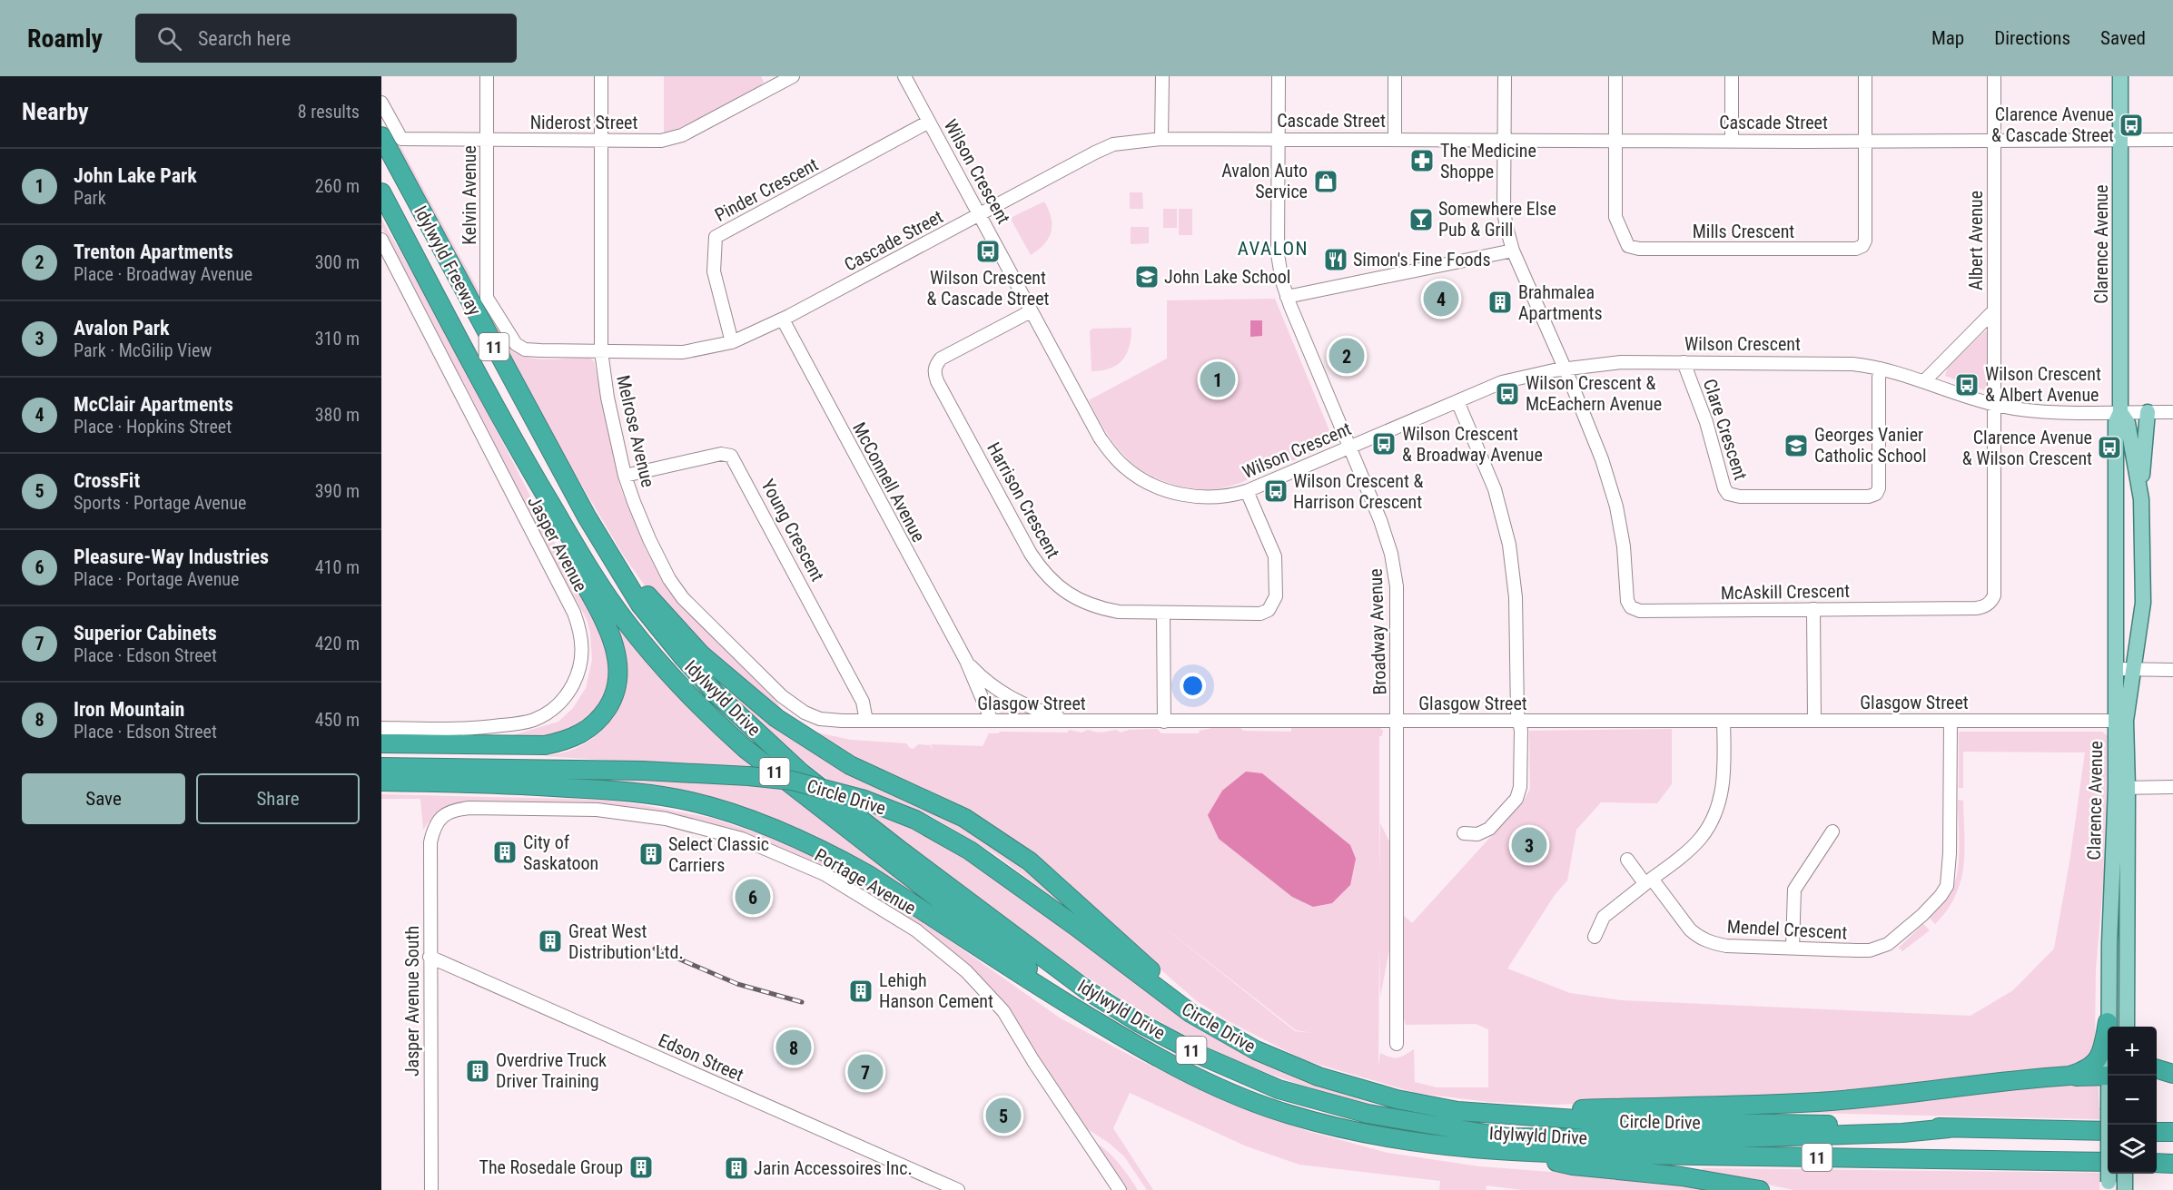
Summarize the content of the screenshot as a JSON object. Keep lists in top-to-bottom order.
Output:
{
  "streets": {
    "highway": [
      "Idylwyld Freeway",
      "11",
      "Idylwyld Drive",
      "Circle Drive"
    ],
    "main road": ["Clarence Avenue"],
    "street": [
      "Cascade Street",
      "Niderost Street",
      "Wilson Crescent",
      "Pinder Crescent",
      "Kelvin Avenue",
      "Mills Crescent",
      "Albert Avenue",
      "Clare Crescent",
      "Melrose Avenue",
      "McConnell Avenue",
      "Harrison Crescent",
      "Young Crescent",
      "Jasper Avenue",
      "McAskill Crescent",
      "Broadway Avenue",
      "Glasgow Street",
      "Portage Avenue",
      "Mendel Crescent",
      "Jasper Avenue South",
      "Edson Street"
    ]
  },
  "crossings": [
    ["Cascade Street", "Wilson Crescent"],
    ["Cascade Street", "Pinder Crescent"],
    ["Cascade Street", "Kelvin Avenue"],
    ["Cascade Street", "Mills Crescent"],
    ["Cascade Street", "Albert Avenue"],
    ["Cascade Street", "Clarence Avenue"],
    ["Cascade Street", "Melrose Avenue"],
    ["Cascade Street", "McConnell Avenue"],
    ["Cascade Street", "Broadway Avenue"],
    ["Niderost Street", "Kelvin Avenue"],
    ["Niderost Street", "Melrose Avenue"],
    ["Wilson Crescent", "Pinder Crescent"],
    ["Wilson Crescent", "Albert Avenue"],
    ["Wilson Crescent", "Clarence Avenue"],
    ["Wilson Crescent", "Clare Crescent"],
    ["Wilson Crescent", "Harrison Crescent"],
    ["Wilson Crescent", "McAskill Crescent"],
    ["Wilson Crescent", "Broadway Avenue"],
    ["Albert Avenue", "McAskill Crescent"],
    ["Clarence Avenue", "Glasgow Street"],
    ["Idylwyld Freeway", "Idylwyld Drive"],
    ["Melrose Avenue", "Young Crescent"],
    ["Melrose Avenue", "Glasgow Street"],
    ["McConnell Avenue", "Glasgow Street"],
    ["Young Crescent", "Glasgow Street"],
    ["Broadway Avenue", "Glasgow Street"],
    ["Idylwyld Drive", "Circle Drive"],
    ["Glasgow Street", "Mendel Crescent"],
    ["Portage Avenue", "Jasper Avenue South"],
    ["Jasper Avenue South", "Edson Street"]
  ],
  "districts": ["AVALON"],
  "places": {
    "bus stop": [
      "Clarence Avenue & Cascade Street",
      "Wilson Crescent & Cascade Street",
      "Wilson Crescent & Albert Avenue",
      "Wilson Crescent & McEachern Avenue",
      "Wilson Crescent & Broadway Avenue",
      "Clarence Avenue & Wilson Crescent",
      "Wilson Crescent & Harrison Crescent"
    ],
    "pharmacy": ["The Medicine Shoppe"],
    "shop": ["Avalon Auto Service"],
    "bar": ["Somewhere Else Pub & Grill"],
    "restaurant": ["Simon's Fine Foods"],
    "school or university": ["John Lake School", "Georges Vanier Catholic School"],
    "building": [
      "Brahmalea Apartments",
      "City of Saskatoon",
      "Select Classic Carriers",
      "Great West Distribution Ltd.",
      "Lehigh Hanson Cement",
      "Overdrive Truck Driver Training",
      "The Rosedale Group",
      "Jarin Accessoires Inc."
    ]
  },
  "page": {
    "header": "Roamly",
    "search": "Search here",
    "nav": ["Map", "Directions", "Saved"],
    "heading": ["Nearby", "8 results"],
    "list": [
      {
        "mark": "1",
        "name": "John Lake Park",
        "note": "Park",
        "value": "260 m"
      },
      {
        "mark": "2",
        "name": "Trenton Apartments",
        "note": "Place · Broadway Avenue",
        "value": "300 m"
      },
      {
        "mark": "3",
        "name": "Avalon Park",
        "note": "Park · McGilip View",
        "value": "310 m"
      },
      {
        "mark": "4",
        "name": "McClair Apartments",
        "note": "Place · Hopkins Street",
        "value": "380 m"
      },
      {
        "mark": "5",
        "name": "CrossFit",
        "note": "Sports · Portage Avenue",
        "value": "390 m"
      },
      {
        "mark": "6",
        "name": "Pleasure-Way Industries",
        "note": "Place · Portage Avenue",
        "value": "410 m"
      },
      {
        "mark": "7",
        "name": "Superior Cabinets",
        "note": "Place · Edson Street",
        "value": "420 m"
      },
      {
        "mark": "8",
        "name": "Iron Mountain",
        "note": "Place · Edson Street",
        "value": "450 m"
      }
    ],
    "pins": [
      "4",
      "2",
      "1",
      "3",
      "6",
      "8",
      "7",
      "5"
    ],
    "buttons": ["Save", "Share"],
    "map_buttons": ["+", "−"]
  }
}
